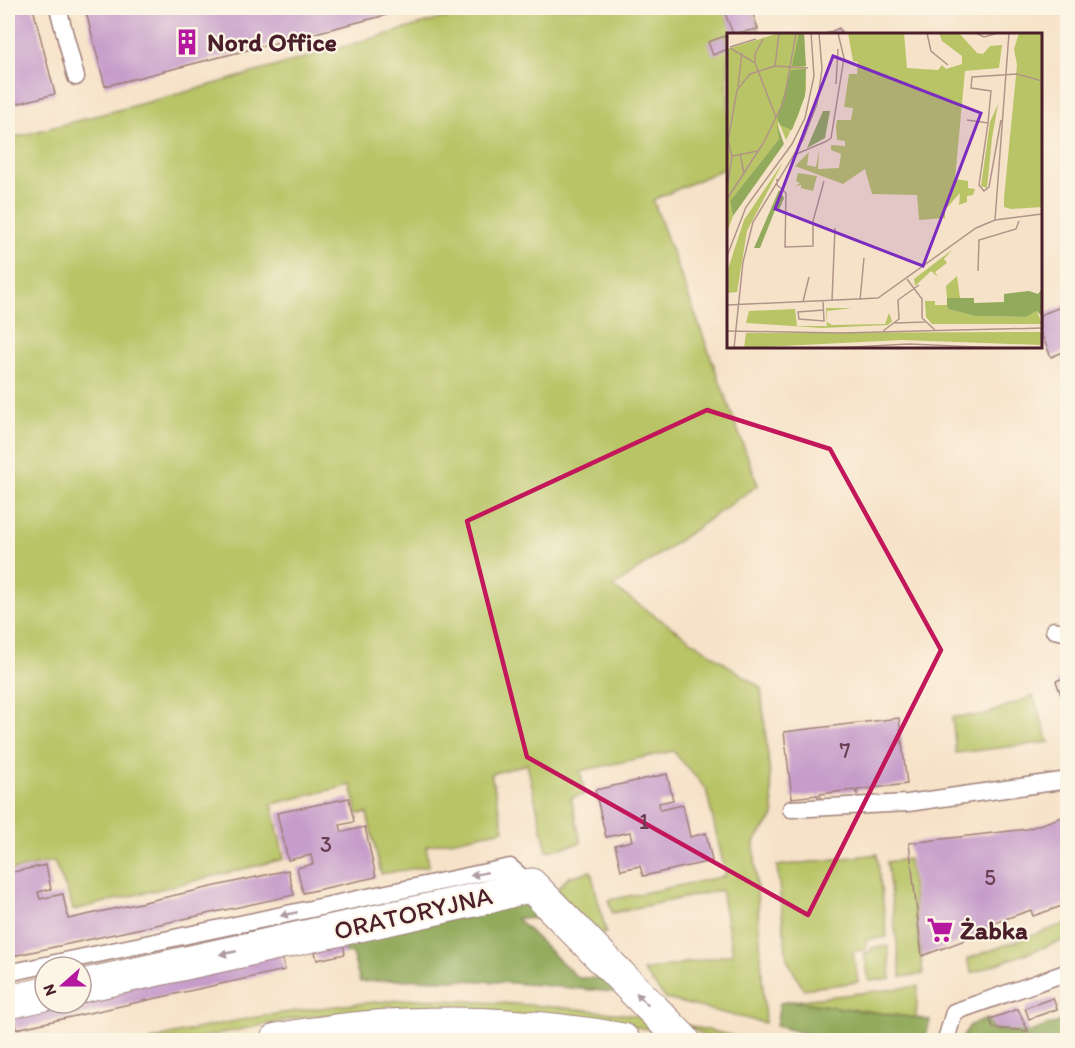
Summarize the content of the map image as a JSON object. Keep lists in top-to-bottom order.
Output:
{
  "streets": {
    "street": ["ORATORYJNA"]
  },
  "places": {
    "building": ["Nord Office"],
    "supermarket": ["Żabka"]
  },
  "house_numbers": [
    "7",
    "1",
    "3",
    "5"
  ],
  "north": "left"
}
